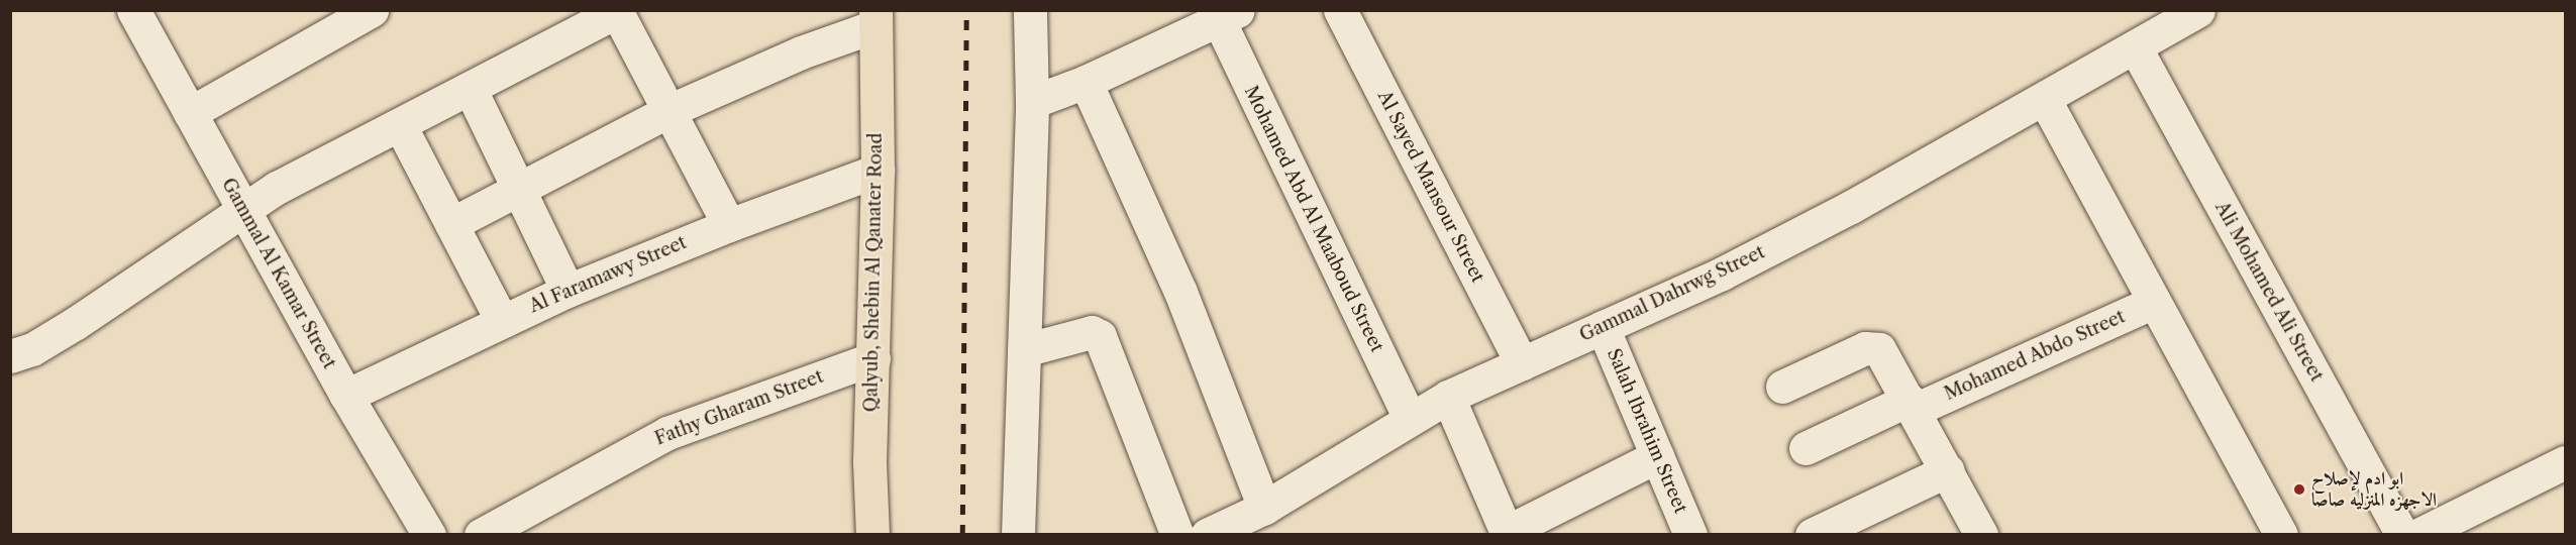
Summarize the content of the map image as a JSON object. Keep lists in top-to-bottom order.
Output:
{
  "streets": {
    "main road": ["Qalyub, Shebin Al Qanater Road"],
    "street": [
      "Al Sayed Mansour Street",
      "Mohamed Abd Al Maaboud Street",
      "Gammal Al Kamar Street",
      "Al Faramawy Street",
      "Ali Mohamed Ali Street",
      "Gammal Dahrwg Street",
      "Mohamed Abdo Street",
      "Fathy Gharam Street",
      "Salah Ibrahim Street"
    ]
  },
  "crossings": [
    ["Al Sayed Mansour Street", "Gammal Dahrwg Street"],
    ["Mohamed Abd Al Maaboud Street", "Gammal Dahrwg Street"],
    ["Qalyub, Shebin Al Qanater Road", "Al Faramawy Street"],
    ["Qalyub, Shebin Al Qanater Road", "Fathy Gharam Street"],
    ["Gammal Al Kamar Street", "Al Faramawy Street"],
    ["Ali Mohamed Ali Street", "Gammal Dahrwg Street"],
    ["Gammal Dahrwg Street", "Salah Ibrahim Street"]
  ],
  "places": ["ابو ادم لإصلاح الاجهزه المنزليه صاصا"]
}
